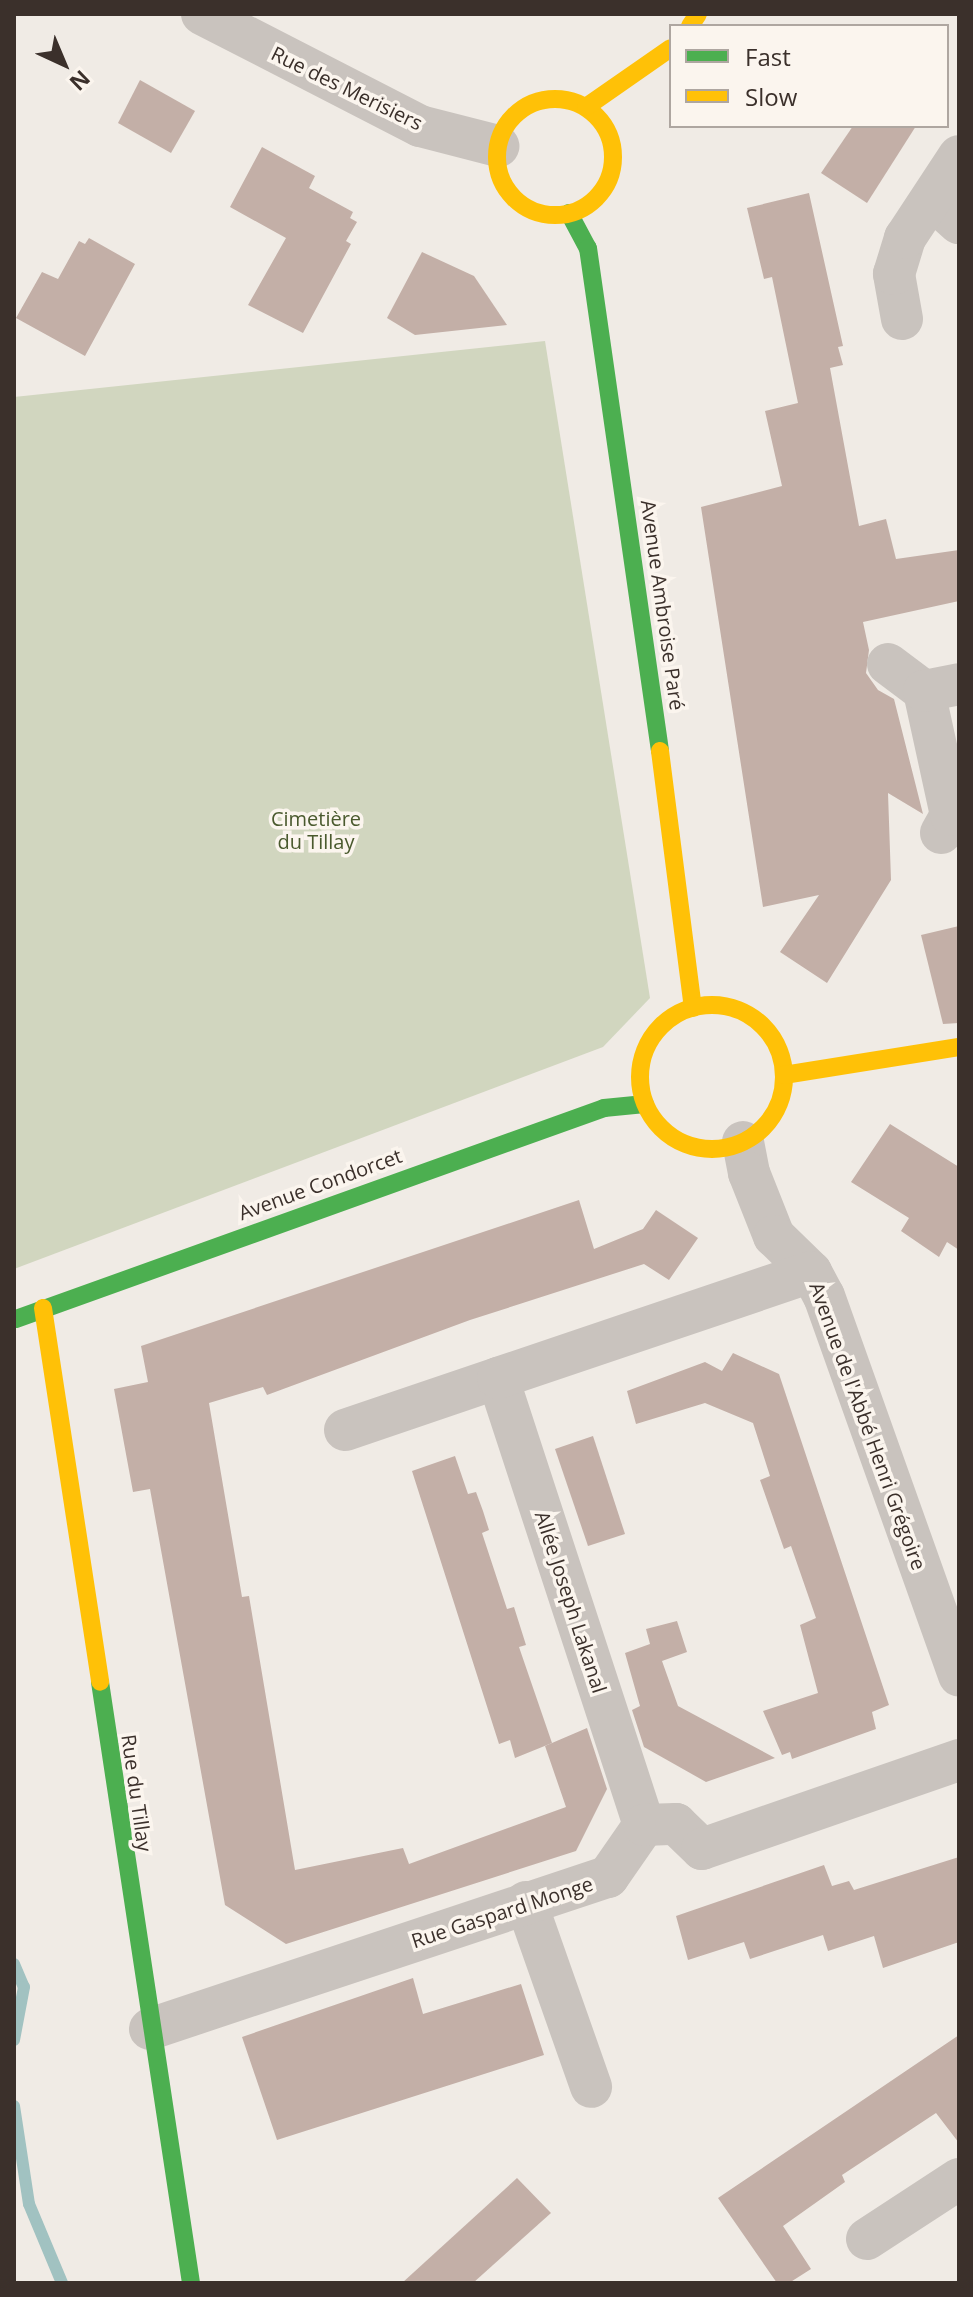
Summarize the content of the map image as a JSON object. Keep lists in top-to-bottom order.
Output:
{
  "streets": {
    "street": [
      "Rue des Merisiers",
      "Avenue Ambroise Paré",
      "Avenue Condorcet",
      "Avenue de l'Abbé Henri Grégoire",
      "Allée Joseph Lakanal",
      "Rue du Tillay",
      "Rue Gaspard Monge"
    ]
  },
  "crossings": [
    ["Rue des Merisiers", "Avenue Ambroise Paré"],
    ["Avenue Ambroise Paré", "Avenue Condorcet"],
    ["Avenue Ambroise Paré", "Avenue de l'Abbé Henri Grégoire"],
    ["Avenue Condorcet", "Avenue de l'Abbé Henri Grégoire"],
    ["Avenue Condorcet", "Rue du Tillay"],
    ["Allée Joseph Lakanal", "Rue Gaspard Monge"],
    ["Rue du Tillay", "Rue Gaspard Monge"]
  ],
  "parks": ["Cimetière du Tillay"],
  "legend": ["Fast", "Slow"],
  "north": "bottom right"
}
